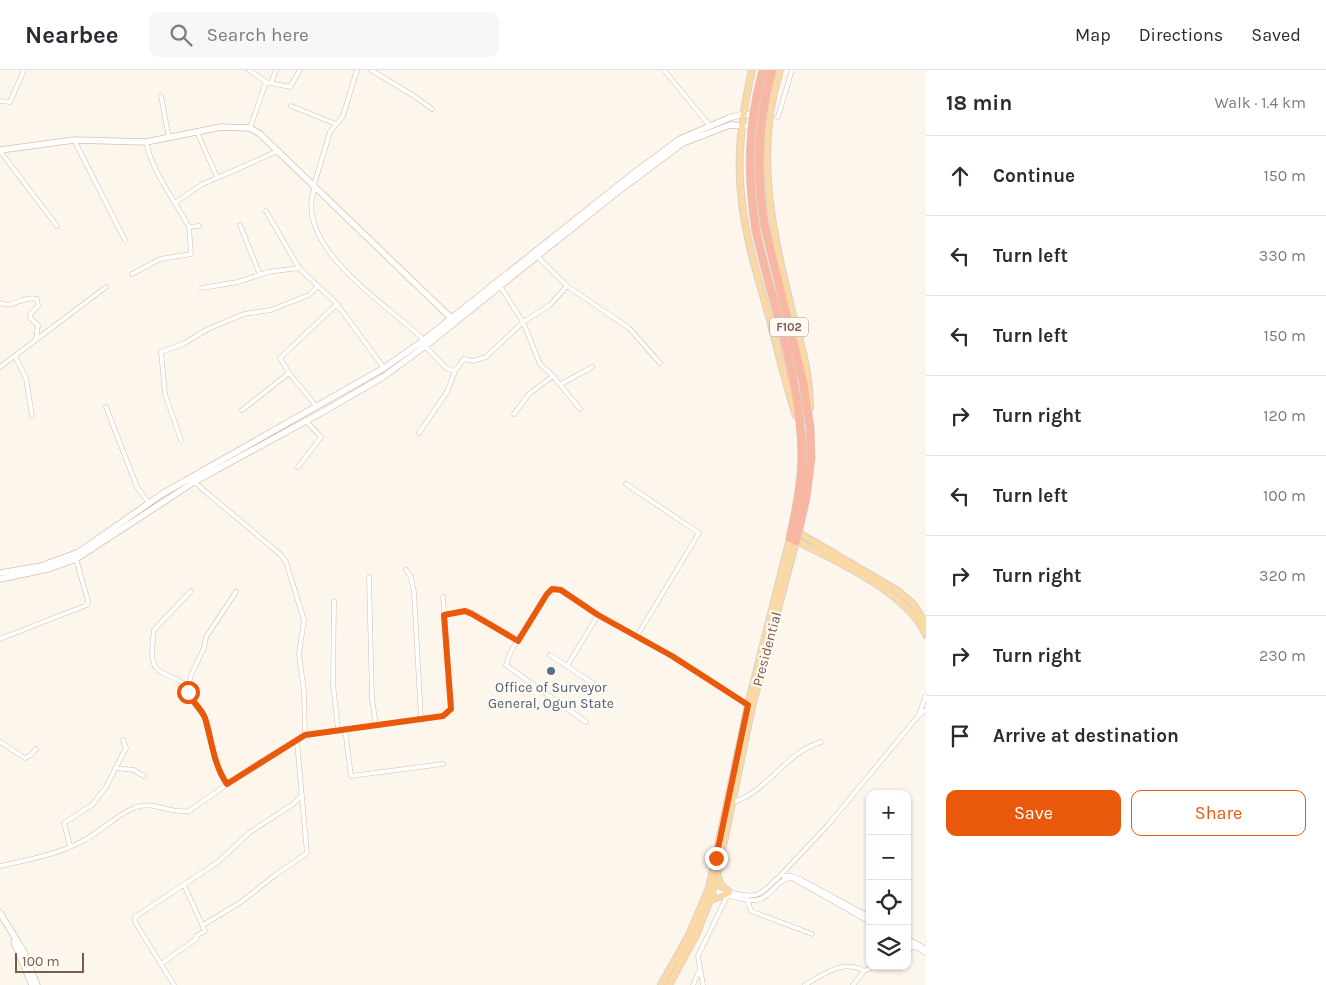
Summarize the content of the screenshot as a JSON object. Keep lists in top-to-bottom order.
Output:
{
  "streets": {
    "highway": ["F102"]
  },
  "places": ["Office of Surveyor General, Ogun State"],
  "scale_bar": "100 m",
  "page": {
    "header": "Nearbee",
    "search": "Search here",
    "nav": ["Map", "Directions", "Saved"],
    "heading": ["18 min", "Walk · 1.4 km"],
    "list": [
      ["Continue", "150 m"],
      ["Turn left", "330 m"],
      ["Turn left", "150 m"],
      ["Turn right", "120 m"],
      ["Turn left", "100 m"],
      ["Turn right", "320 m"],
      ["Turn right", "230 m"],
      "Arrive at destination"
    ],
    "buttons": ["Save", "Share"],
    "map_buttons": ["+", "−"],
    "scale": "100 m"
  }
}
